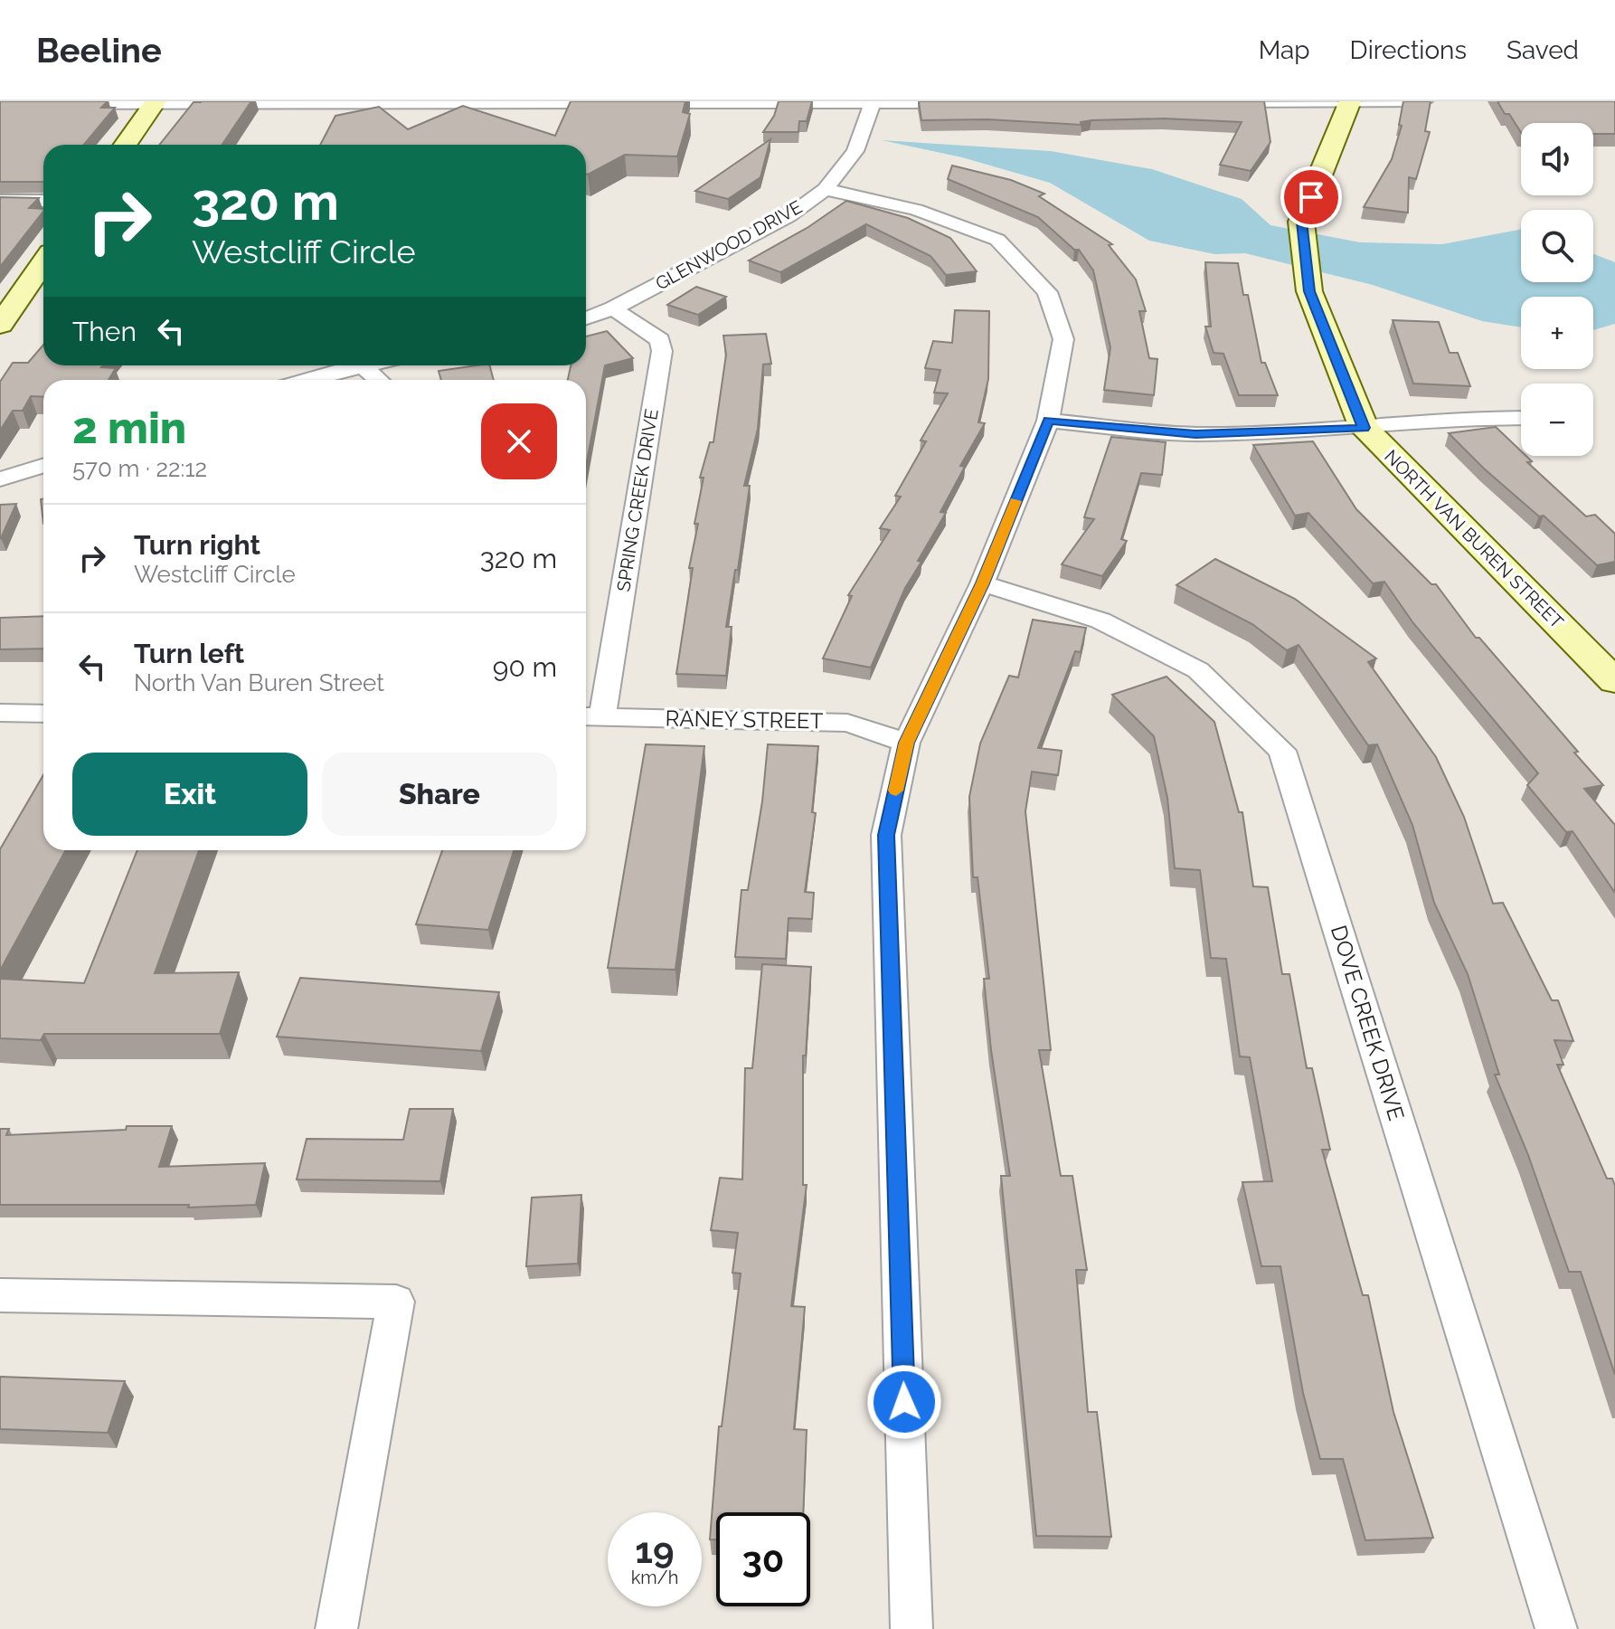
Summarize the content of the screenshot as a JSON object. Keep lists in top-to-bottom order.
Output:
{
  "streets": {
    "street": [
      "GLENWOOD DRIVE",
      "SPRING CREEK DRIVE",
      "NORTH VAN BUREN STREET",
      "RANEY STREET",
      "DOVE CREEK DRIVE"
    ]
  },
  "crossings": [
    ["GLENWOOD DRIVE", "SPRING CREEK DRIVE"],
    ["SPRING CREEK DRIVE", "RANEY STREET"]
  ],
  "page": {
    "header": "Beeline",
    "nav": ["Map", "Directions", "Saved"],
    "map_buttons": ["+", "−"],
    "turn": ["320 m", "Westcliff Circle"],
    "then": "Then",
    "heading": ["2 min", "570 m · 22:12"],
    "list": [
      {
        "name": "Turn right",
        "note": "Westcliff Circle",
        "value": "320 m"
      },
      {
        "name": "Turn left",
        "note": "North Van Buren Street",
        "value": "90 m"
      }
    ],
    "buttons": ["Exit", "Share"],
    "speed": "19 km/h",
    "limit": "30"
  }
}
